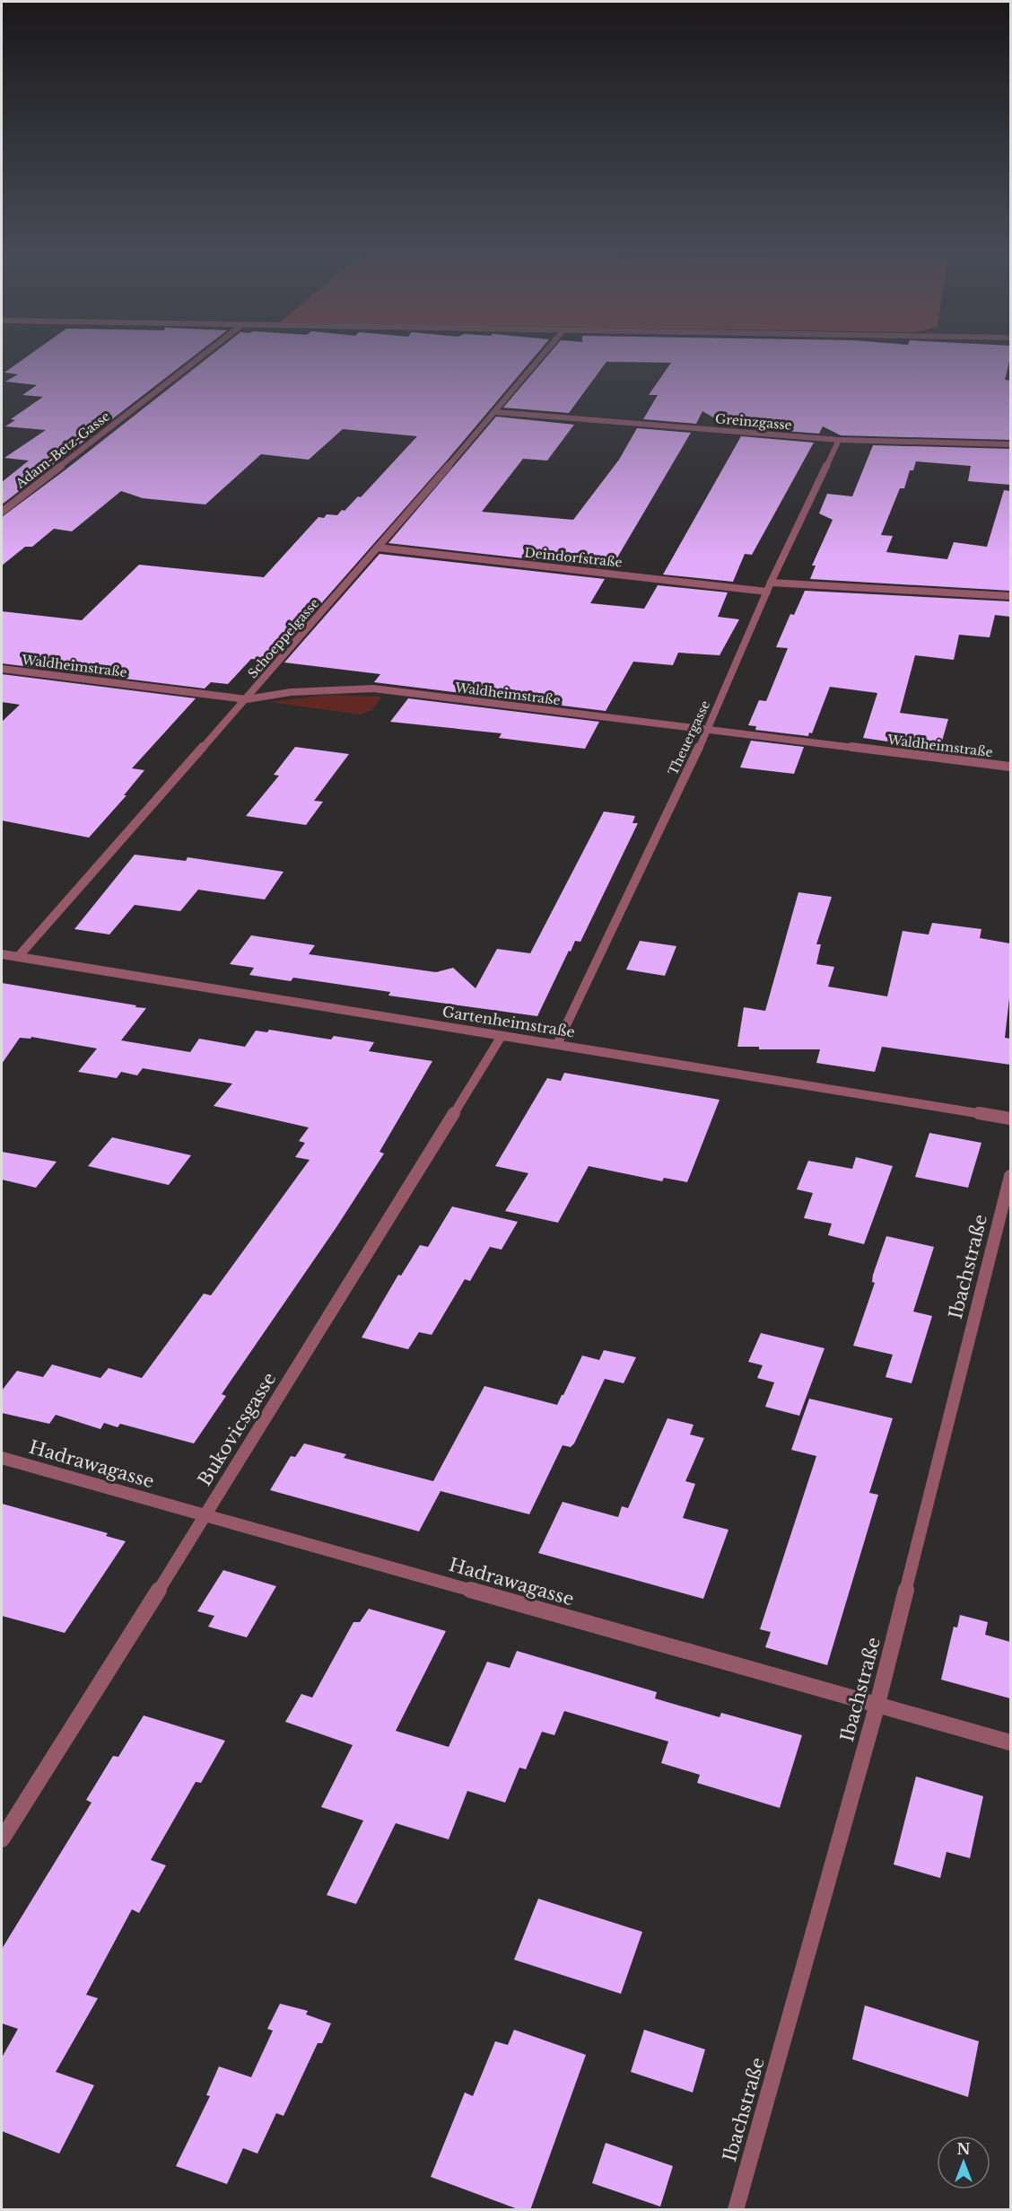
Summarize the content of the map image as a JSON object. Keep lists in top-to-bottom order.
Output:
{
  "streets": {
    "street": [
      "Greinzgasse",
      "Adam-Betz-Gasse",
      "Deindorfstraße",
      "Schoeppelgasse",
      "Waldheimstraße",
      "Theuergasse",
      "Gartenheimstraße",
      "Ibachstraße",
      "Bukovicsgasse",
      "Hadrawagasse"
    ]
  },
  "crossings": [
    ["Greinzgasse", "Schoeppelgasse"],
    ["Greinzgasse", "Theuergasse"],
    ["Deindorfstraße", "Schoeppelgasse"],
    ["Deindorfstraße", "Theuergasse"],
    ["Schoeppelgasse", "Waldheimstraße"],
    ["Schoeppelgasse", "Gartenheimstraße"],
    ["Waldheimstraße", "Theuergasse"],
    ["Theuergasse", "Gartenheimstraße"],
    ["Gartenheimstraße", "Bukovicsgasse"],
    ["Ibachstraße", "Hadrawagasse"],
    ["Bukovicsgasse", "Hadrawagasse"]
  ],
  "north": "top"
}
